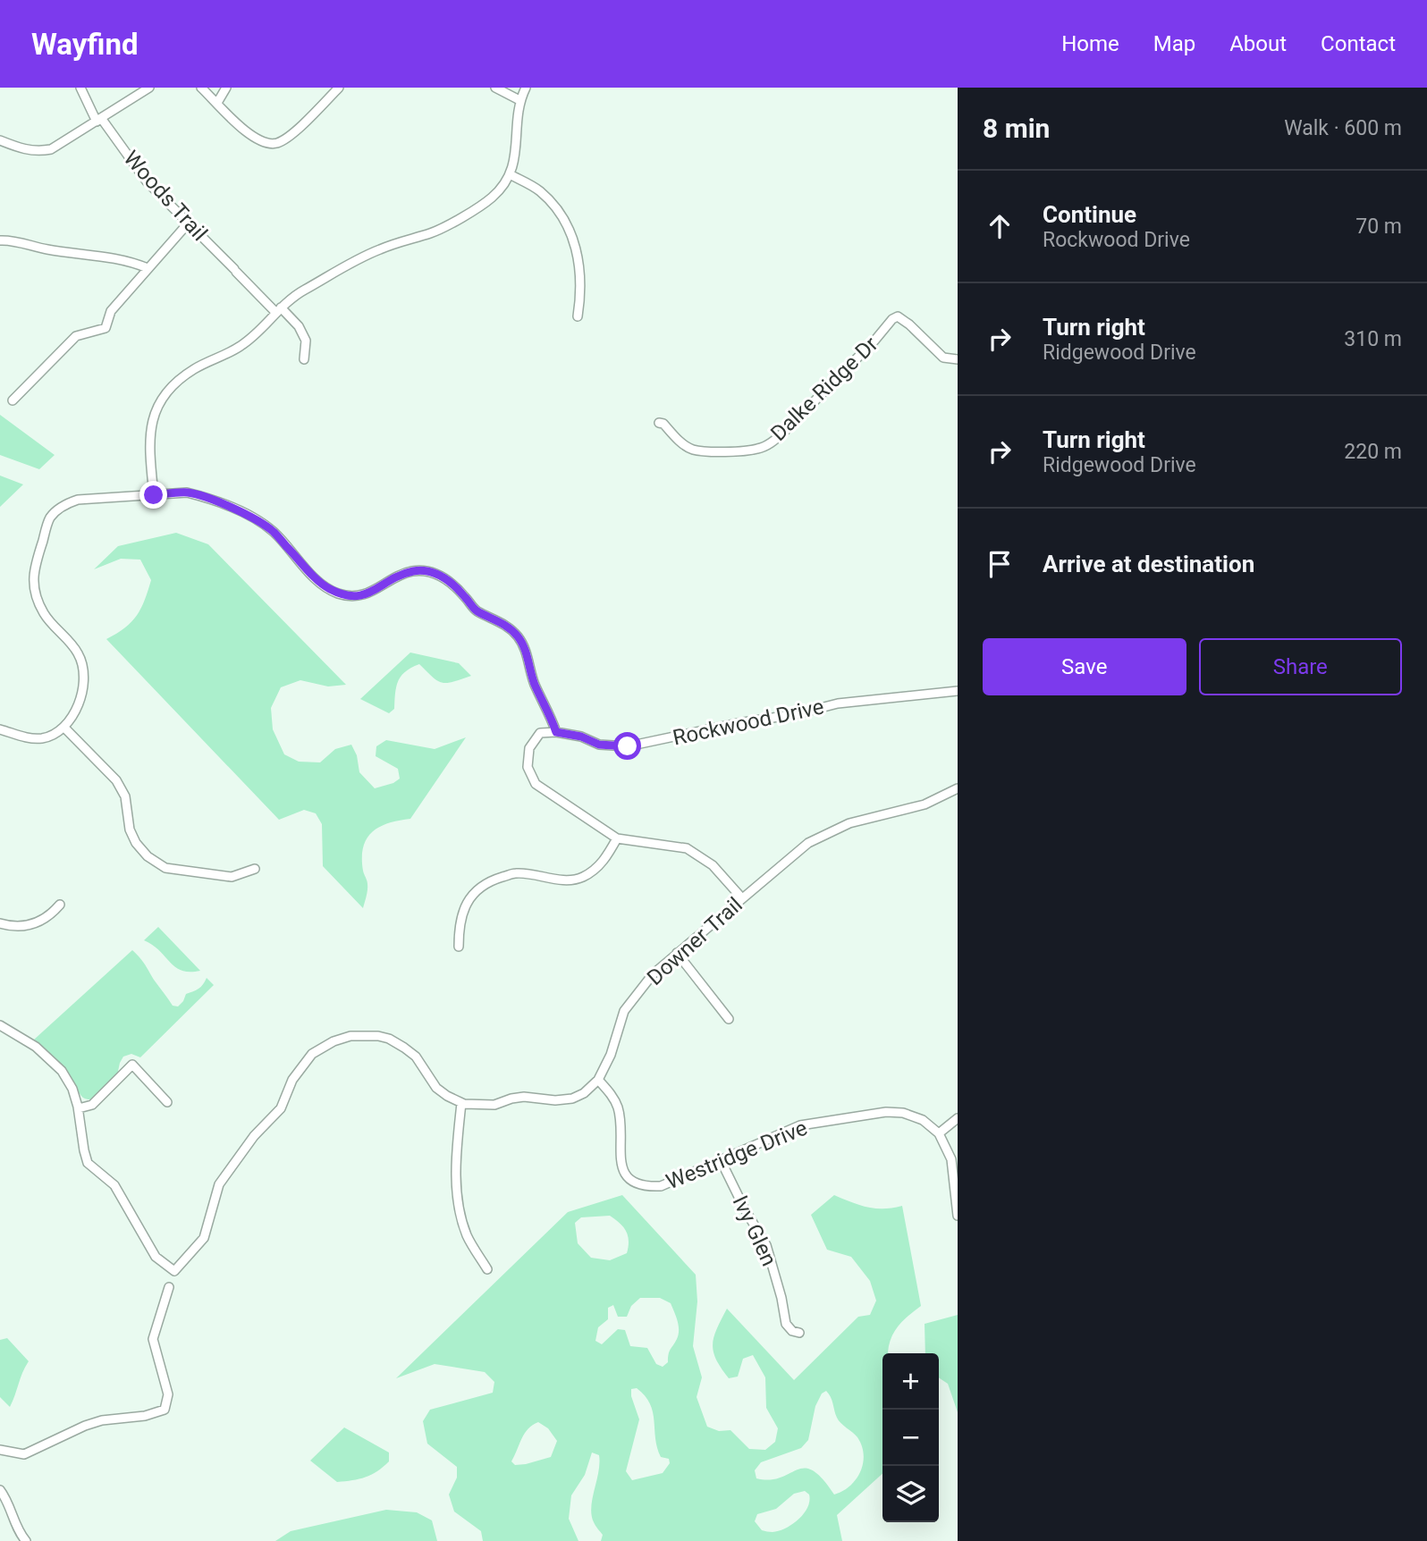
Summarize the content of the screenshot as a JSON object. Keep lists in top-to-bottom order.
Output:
{
  "streets": {
    "street": [
      "Woods Trail",
      "Dalke Ridge Dr",
      "Rockwood Drive",
      "Downer Trail",
      "Westridge Drive",
      "Ivy Glen"
    ]
  },
  "crossings": [
    ["Downer Trail", "Westridge Drive"],
    ["Westridge Drive", "Ivy Glen"]
  ],
  "page": {
    "header": "Wayfind",
    "nav": [
      "Home",
      "Map",
      "About",
      "Contact"
    ],
    "heading": ["8 min", "Walk · 600 m"],
    "list": [
      ["Continue", "Rockwood Drive", "70 m"],
      ["Turn right", "Ridgewood Drive", "310 m"],
      ["Turn right", "Ridgewood Drive", "220 m"],
      "Arrive at destination"
    ],
    "buttons": ["Save", "Share"],
    "map_buttons": ["+", "−"]
  }
}
